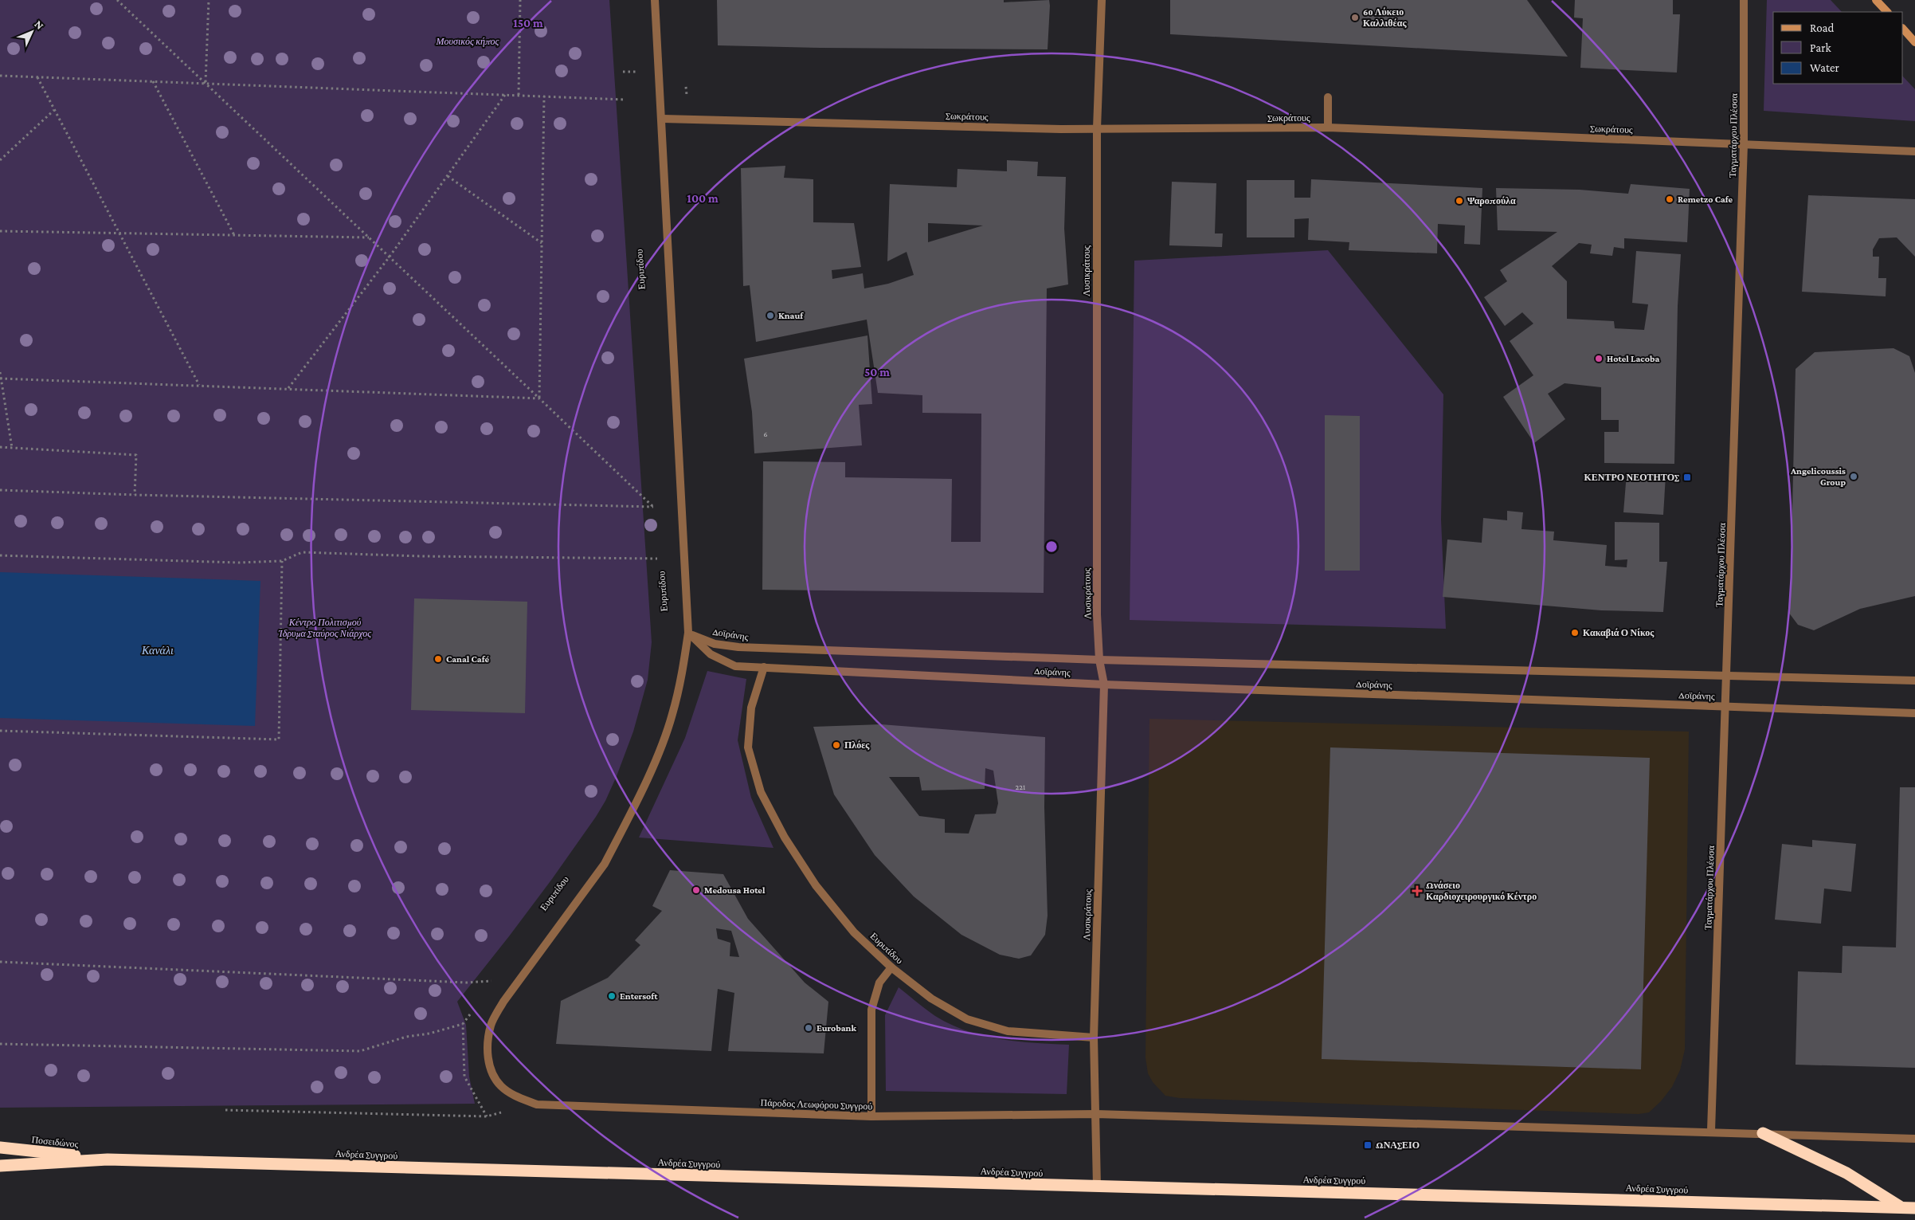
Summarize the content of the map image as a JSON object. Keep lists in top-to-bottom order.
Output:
{
  "streets": {
    "highway": ["Ποσειδώνος", "Ανδρέα Συγγρού"],
    "street": [
      "Σωκράτους",
      "Ταγματάρχου Πλέσσα",
      "Ευριπίδου",
      "Λυσικράτους",
      "Δοϊράνης",
      "Πάροδος Λεωφόρου Συγγρού"
    ]
  },
  "crossings": [
    ["Σωκράτους", "Ταγματάρχου Πλέσσα"],
    ["Σωκράτους", "Λυσικράτους"],
    ["Ταγματάρχου Πλέσσα", "Δοϊράνης"],
    ["Ευριπίδου", "Λυσικράτους"],
    ["Ευριπίδου", "Δοϊράνης"],
    ["Λυσικράτους", "Δοϊράνης"],
    ["Λυσικράτους", "Πάροδος Λεωφόρου Συγγρού"],
    ["Λυσικράτους", "Ανδρέα Συγγρού"],
    ["Ποσειδώνος", "Ανδρέα Συγγρού"]
  ],
  "water": ["Κανάλι"],
  "parks": ["Μουσικός κήπος", "Κέντρο Πολιτισμού Ίδρυμα Σταύρος Νιάρχος"],
  "places": {
    "other": [
      "6ο Λύκειο Καλλιθέας",
      "Remetzo Cafe",
      "Ψαροπούλα",
      "Knauf",
      "Hotel Lacoba",
      "Angelicoussis Group",
      "Κακαβιά Ο Νίκος",
      "Canal Café",
      "Πλόες",
      "Medousa Hotel",
      "Entersoft",
      "Eurobank"
    ],
    "transit": ["ΚΕΝΤΡΟ ΝΕΟΤΗΤΟΣ", "ΩΝΑΣΕΙΟ"],
    "health": ["Ωνάσειο Καρδιοχειρουργικό Κέντρο"]
  },
  "house_numbers": ["6", "221"],
  "legend": ["Road", "Park", "Water"],
  "north": "top right",
  "rings": ["150 m", "100 m", "50 m"]
}
